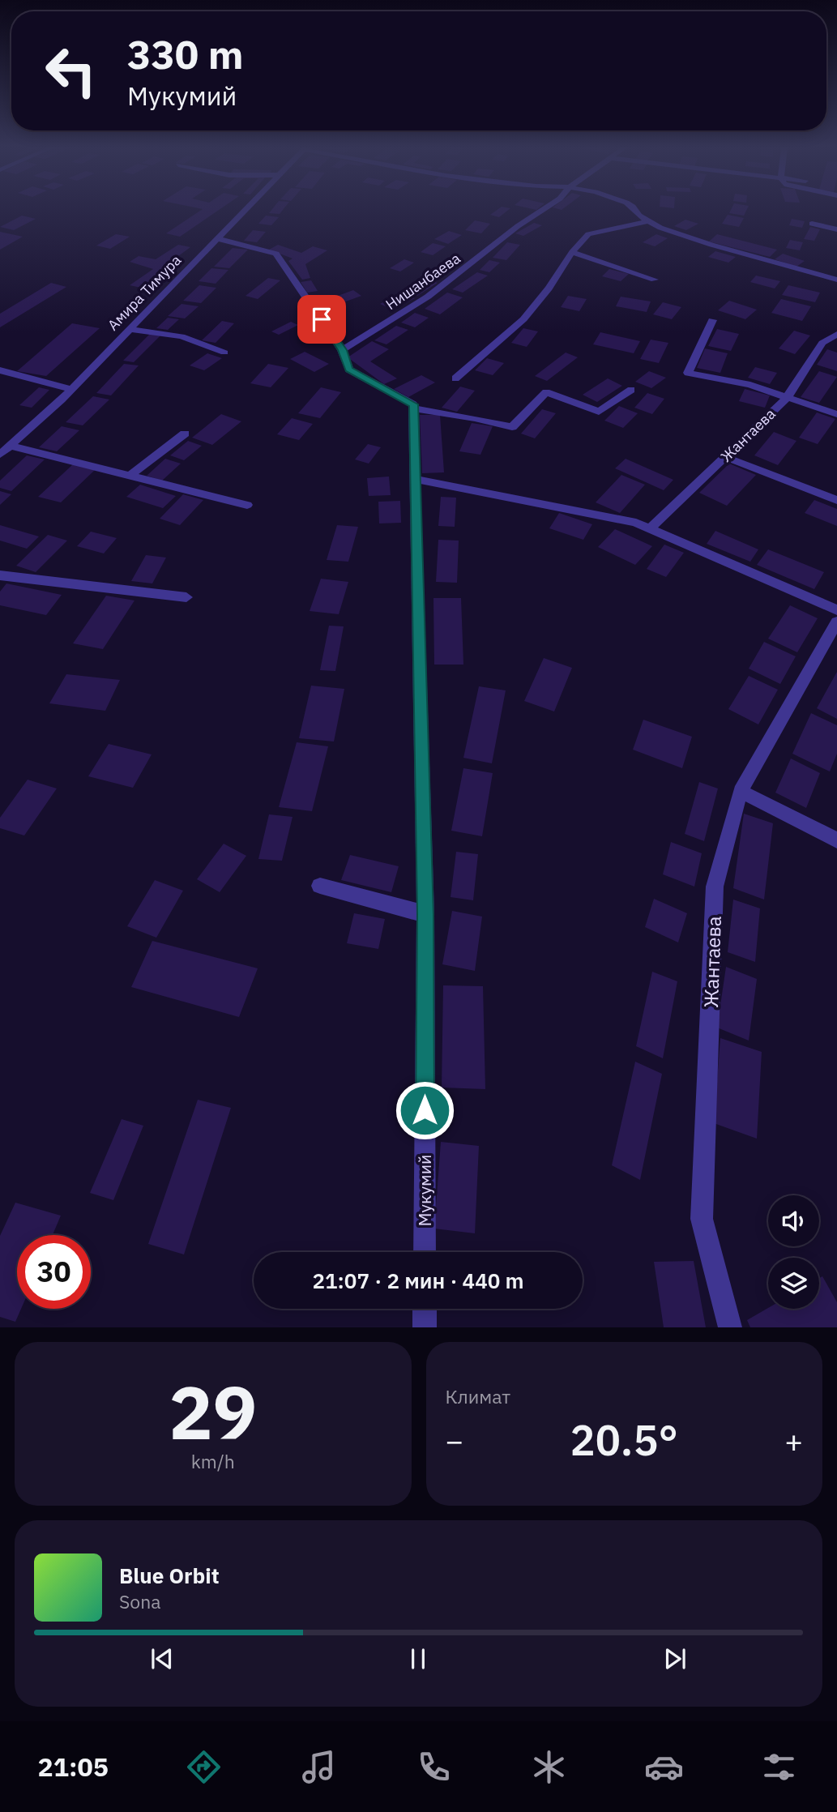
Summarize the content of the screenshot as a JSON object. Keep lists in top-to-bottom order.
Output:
{
  "streets": {
    "street": [
      "Нишанбаева",
      "Амира Тимура",
      "Жантаева",
      "Мукумий"
    ]
  },
  "page": {
    "turn": ["330 m", "Мукумий"],
    "limit": "30",
    "trip": "21:07 · 2 мин · 440 m",
    "tile": [
      ["29", "km/h"],
      "Климат"
    ],
    "heat": ["−", "20.5°", "+"],
    "song": ["Blue Orbit", "Sona"],
    "tabs": "21:05"
  }
}
